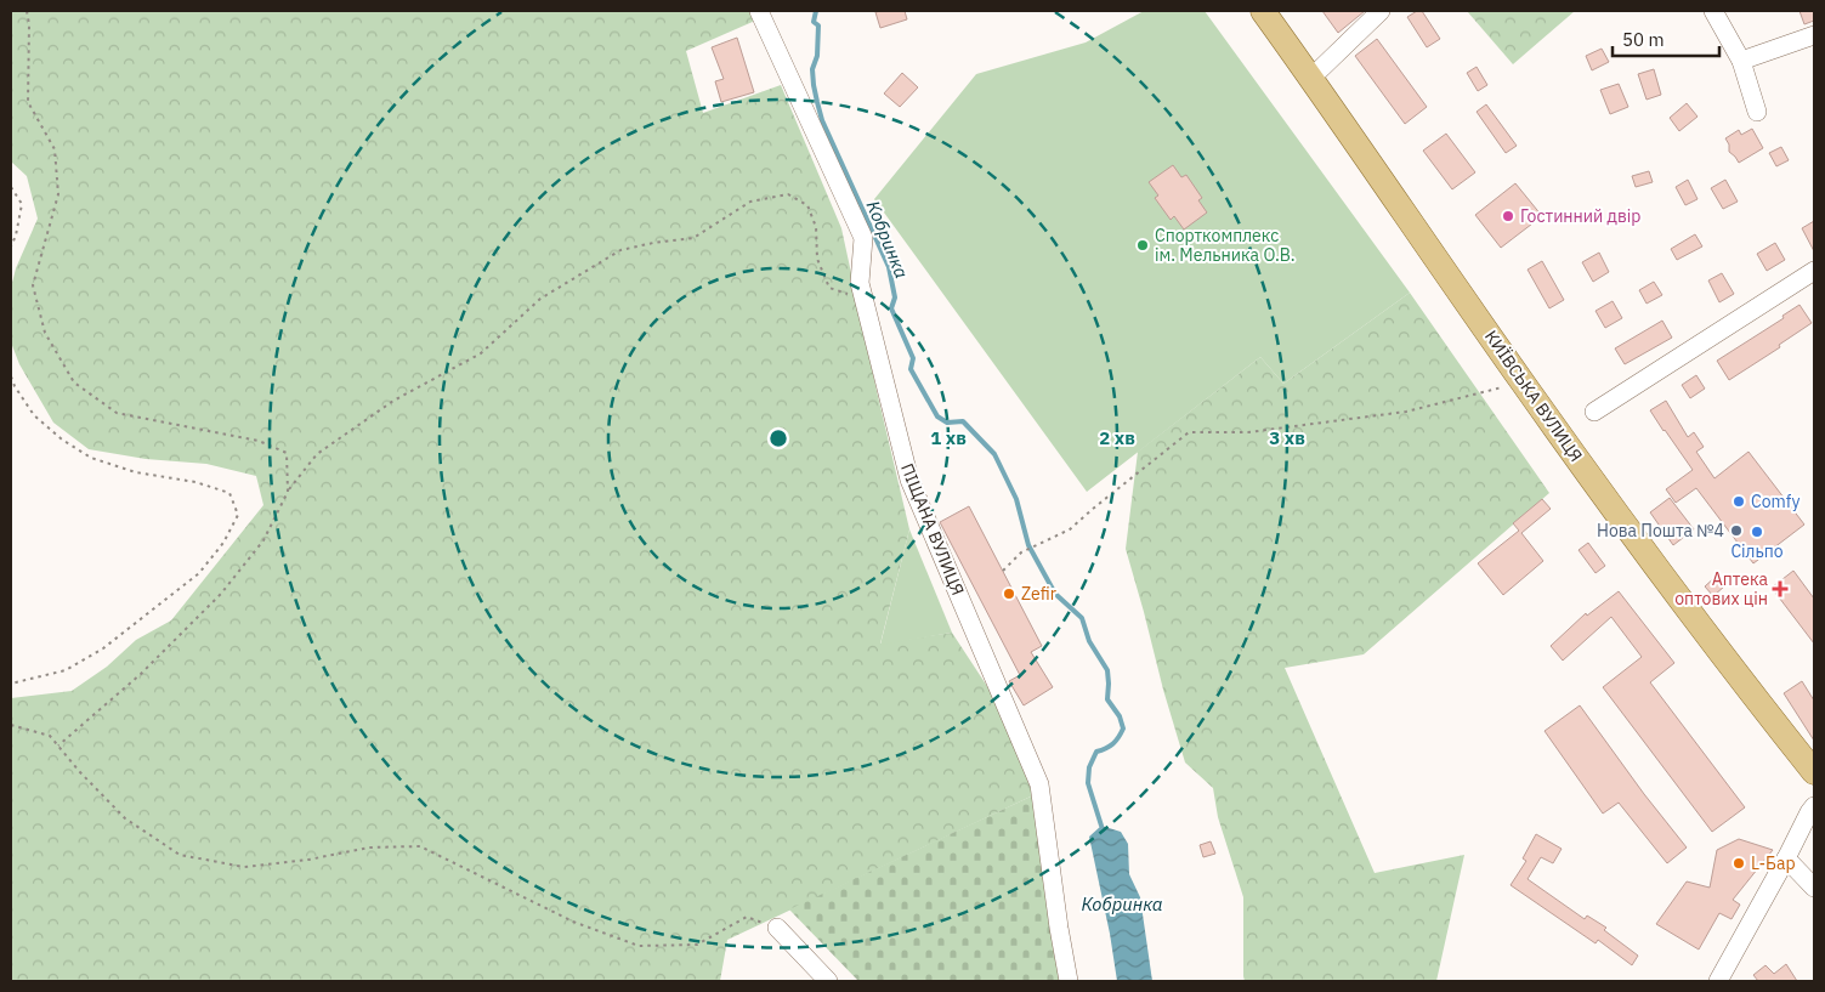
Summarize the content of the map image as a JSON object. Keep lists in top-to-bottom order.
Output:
{
  "streets": {
    "main road": ["КИЇВСЬКА ВУЛИЦЯ"],
    "street": ["ПІЩАНА ВУЛИЦЯ"]
  },
  "water": ["Кобринка"],
  "places": {
    "other": [
      "Гостинний двір",
      "Спорткомплекс ім. Мельника О.В.",
      "Comfy",
      "Нова Пошта №4",
      "Сільпо",
      "Zefir",
      "L-Бар"
    ],
    "health": ["Аптека оптових цін"]
  },
  "scale_bar": "50 m",
  "rings": ["1 хв", "2 хв", "3 хв"]
}
